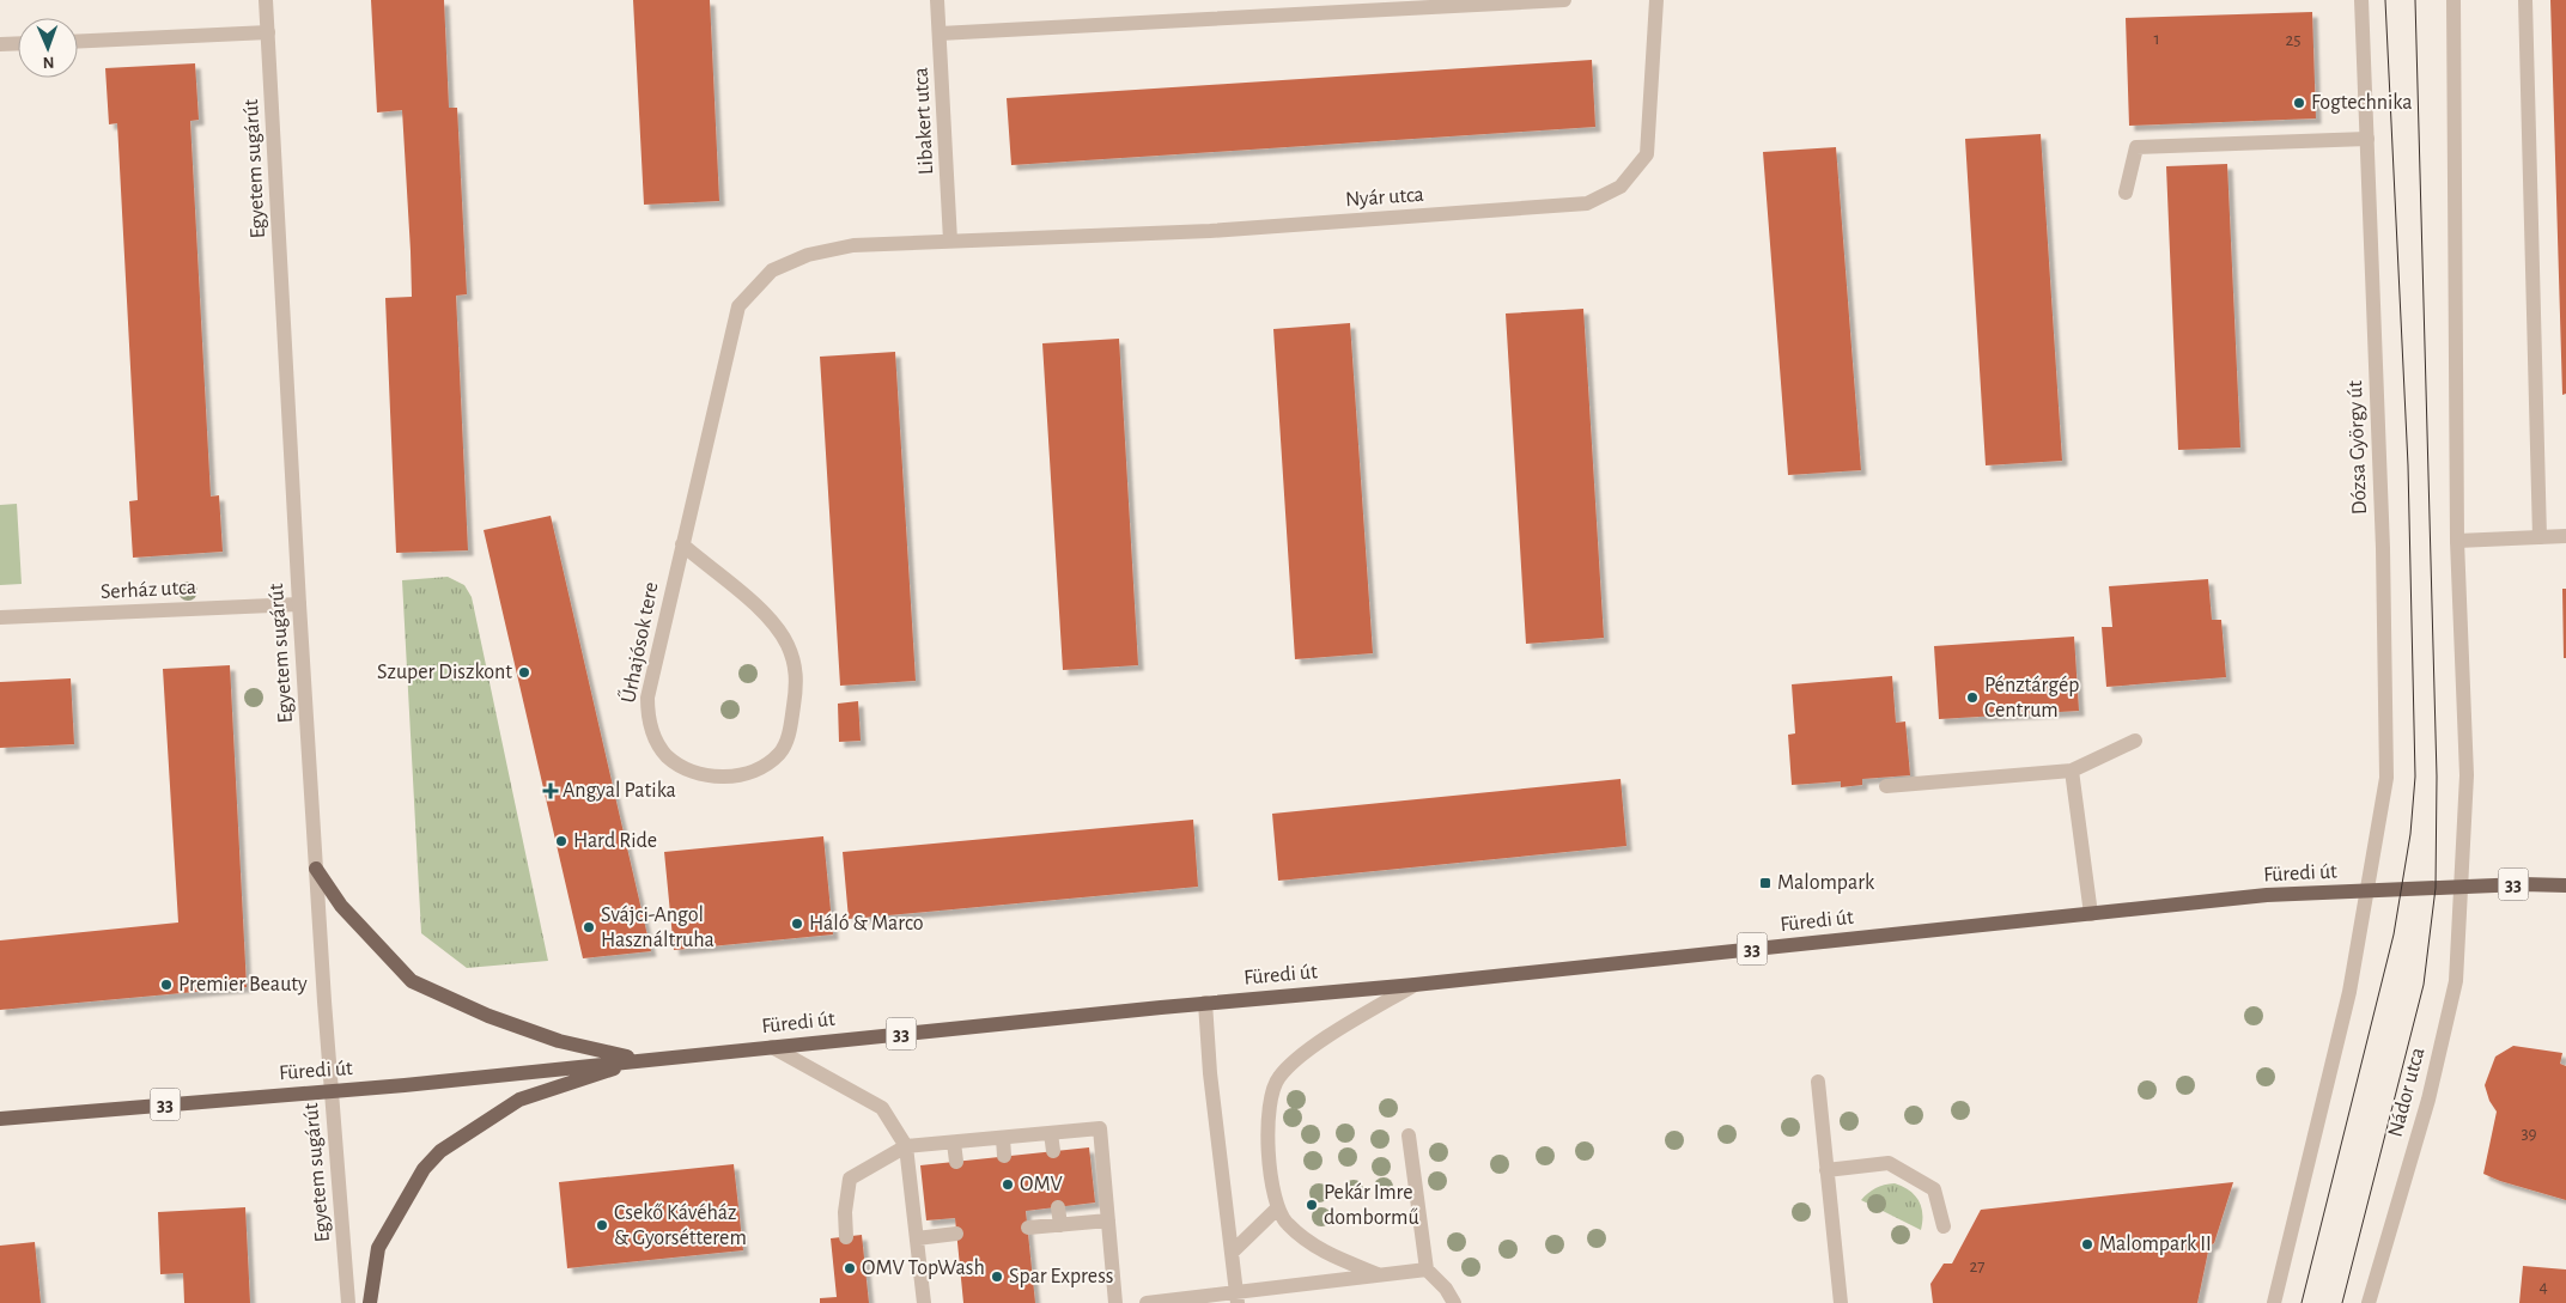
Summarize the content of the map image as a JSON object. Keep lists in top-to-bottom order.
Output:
{
  "streets": {
    "main road": ["Füredi út", "33"],
    "street": [
      "Libakert utca",
      "Egyetem sugárút",
      "Nyár utca",
      "Dózsa György út",
      "Serház utca",
      "Űrhajósok tere",
      "Nádor utca"
    ]
  },
  "crossings": [
    ["Libakert utca", "Nyár utca"],
    ["Libakert utca", "Űrhajósok tere"],
    ["Egyetem sugárút", "Serház utca"],
    ["Egyetem sugárút", "Füredi út"],
    ["Nyár utca", "Űrhajósok tere"],
    ["Dózsa György út", "Füredi út"],
    ["Füredi út", "Nádor utca"]
  ],
  "places": {
    "other": [
      "Fogtechnika",
      "Szuper Diszkont",
      "Pénztárgép Centrum",
      "Hard Ride",
      "Háló & Marco",
      "Svájci-Angol Használtruha",
      "Premier Beauty",
      "OMV",
      "Pekár Imre dombormű",
      "Csekő Kávéház & Gyorsétterem",
      "Malompark II",
      "OMV TopWash",
      "Spar Express"
    ],
    "health": ["Angyal Patika"],
    "transit": ["Malompark"]
  },
  "house_numbers": [
    "1",
    "25",
    "39",
    "27",
    "4"
  ],
  "north": "bottom"
}
